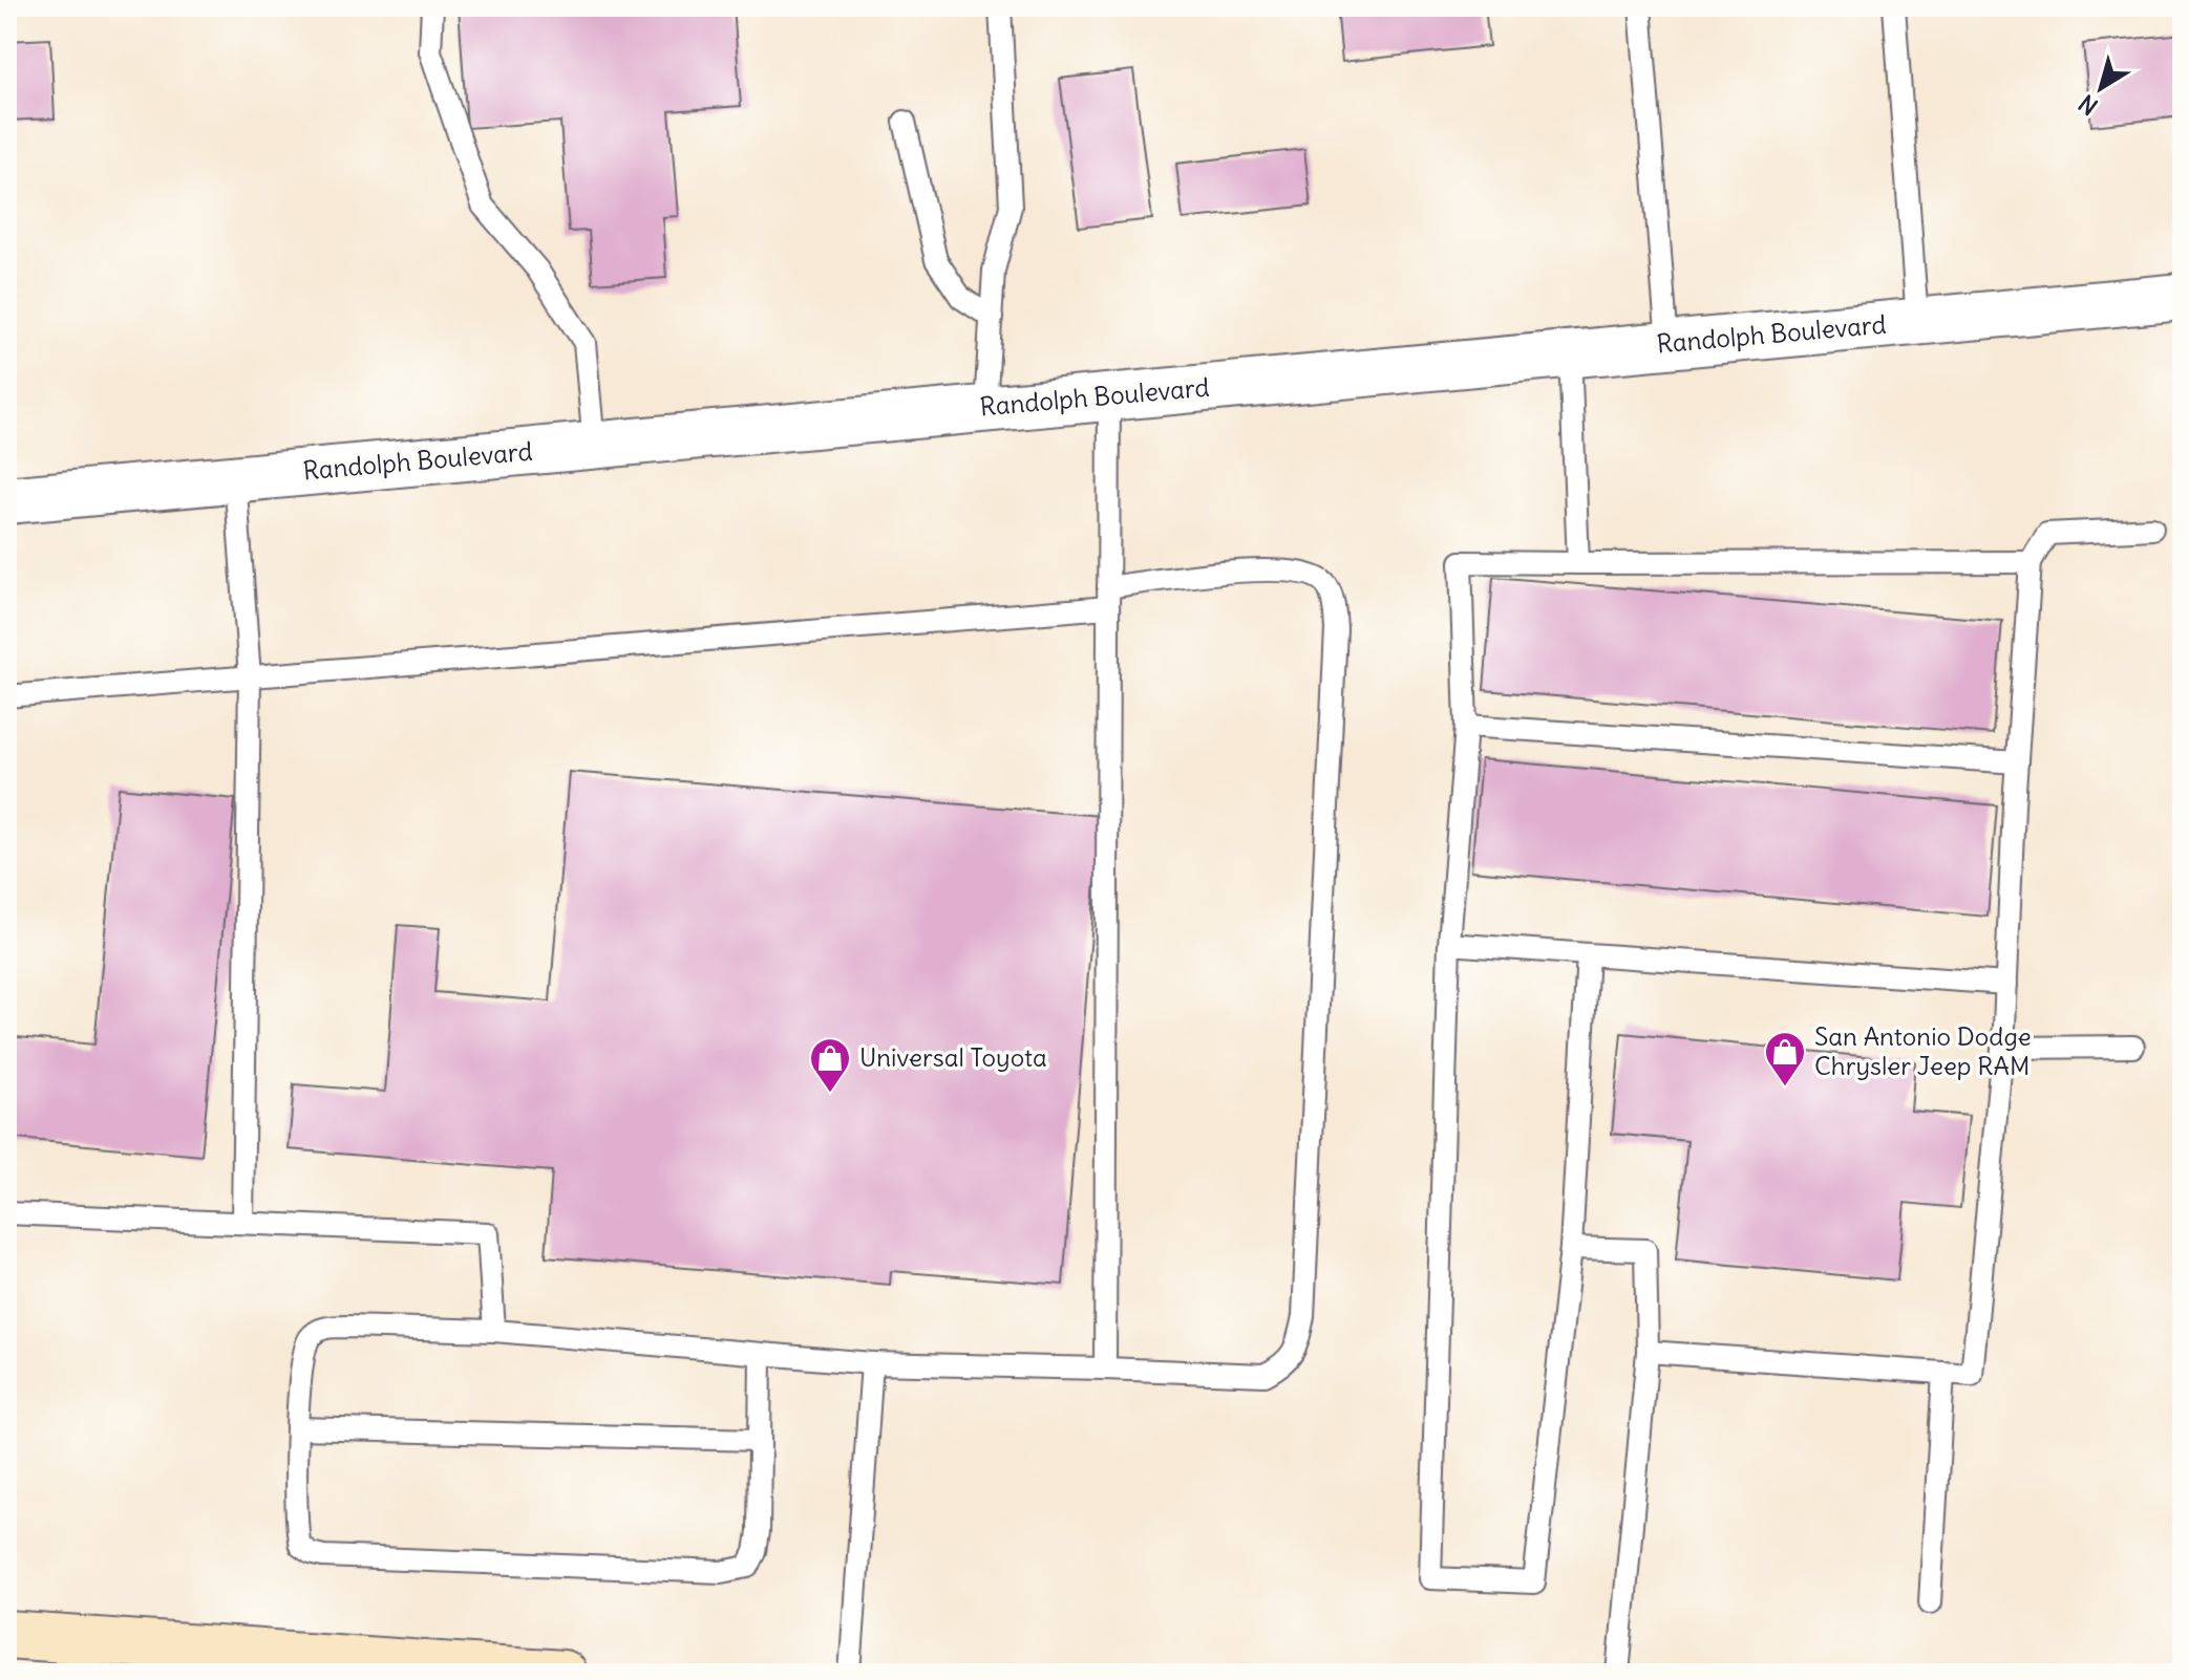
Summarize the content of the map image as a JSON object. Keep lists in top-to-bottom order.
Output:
{
  "streets": {
    "street": ["Randolph Boulevard"]
  },
  "places": {
    "shop": ["San Antonio Dodge Chrysler Jeep RAM", "Universal Toyota"]
  },
  "north": "bottom left"
}
